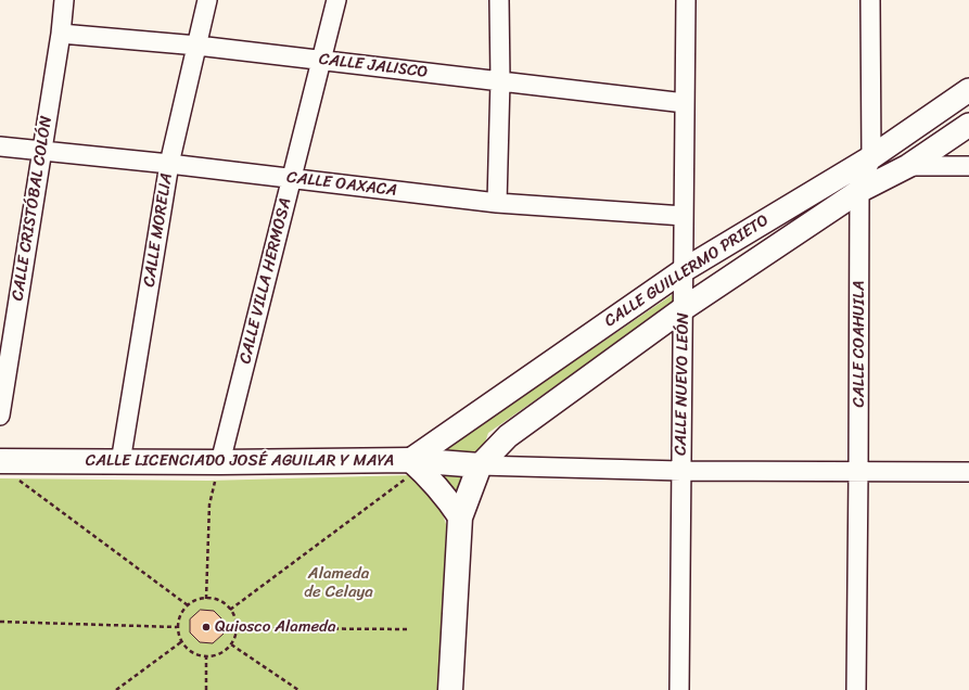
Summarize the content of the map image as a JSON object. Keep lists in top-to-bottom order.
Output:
{
  "streets": {
    "main road": ["CALLE LICENCIADO JOSÉ AGUILAR Y MAYA"],
    "street": [
      "CALLE JALISCO",
      "CALLE OAXACA",
      "CALLE CRISTÓBAL COLÓN",
      "CALLE MORELIA",
      "CALLE GUILLERMO PRIETO",
      "CALLE VILLA HERMOSA",
      "CALLE COAHUILA",
      "CALLE NUEVO LEÓN"
    ]
  },
  "crossings": [
    ["CALLE JALISCO", "CALLE CRISTÓBAL COLÓN"],
    ["CALLE JALISCO", "CALLE MORELIA"],
    ["CALLE JALISCO", "CALLE VILLA HERMOSA"],
    ["CALLE JALISCO", "CALLE NUEVO LEÓN"],
    ["CALLE OAXACA", "CALLE CRISTÓBAL COLÓN"],
    ["CALLE OAXACA", "CALLE MORELIA"],
    ["CALLE OAXACA", "CALLE VILLA HERMOSA"],
    ["CALLE OAXACA", "CALLE NUEVO LEÓN"],
    ["CALLE MORELIA", "CALLE LICENCIADO JOSÉ AGUILAR Y MAYA"],
    ["CALLE GUILLERMO PRIETO", "CALLE COAHUILA"],
    ["CALLE GUILLERMO PRIETO", "CALLE NUEVO LEÓN"],
    ["CALLE GUILLERMO PRIETO", "CALLE LICENCIADO JOSÉ AGUILAR Y MAYA"],
    ["CALLE VILLA HERMOSA", "CALLE LICENCIADO JOSÉ AGUILAR Y MAYA"]
  ],
  "parks": ["Alameda de Celaya"],
  "places": ["Quiosco Alameda"]
}
